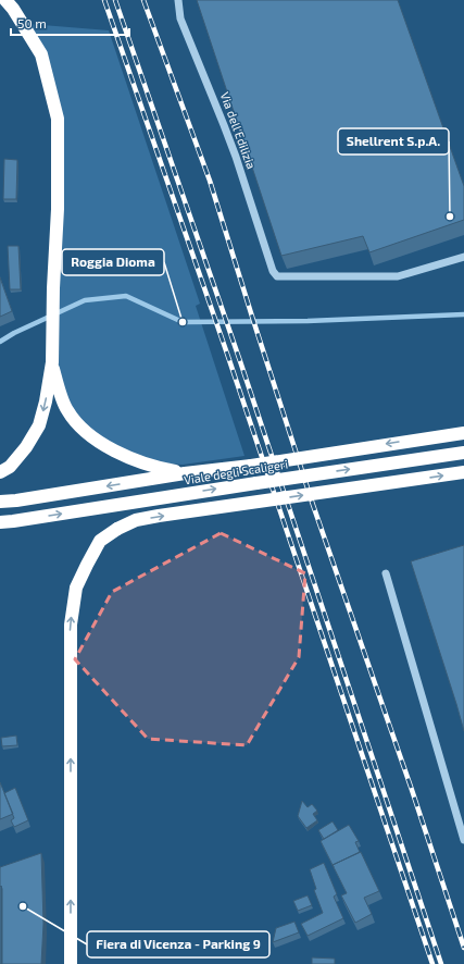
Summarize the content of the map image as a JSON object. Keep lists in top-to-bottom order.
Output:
{
  "streets": {
    "highway": ["Viale degli Scaligeri"],
    "street": ["Via dell'Edilizia"]
  },
  "places": ["Shellrent S.p.A.", "Roggia Dioma", "Fiera di Vicenza - Parking 9"],
  "scale_bar": "50 m"
}
